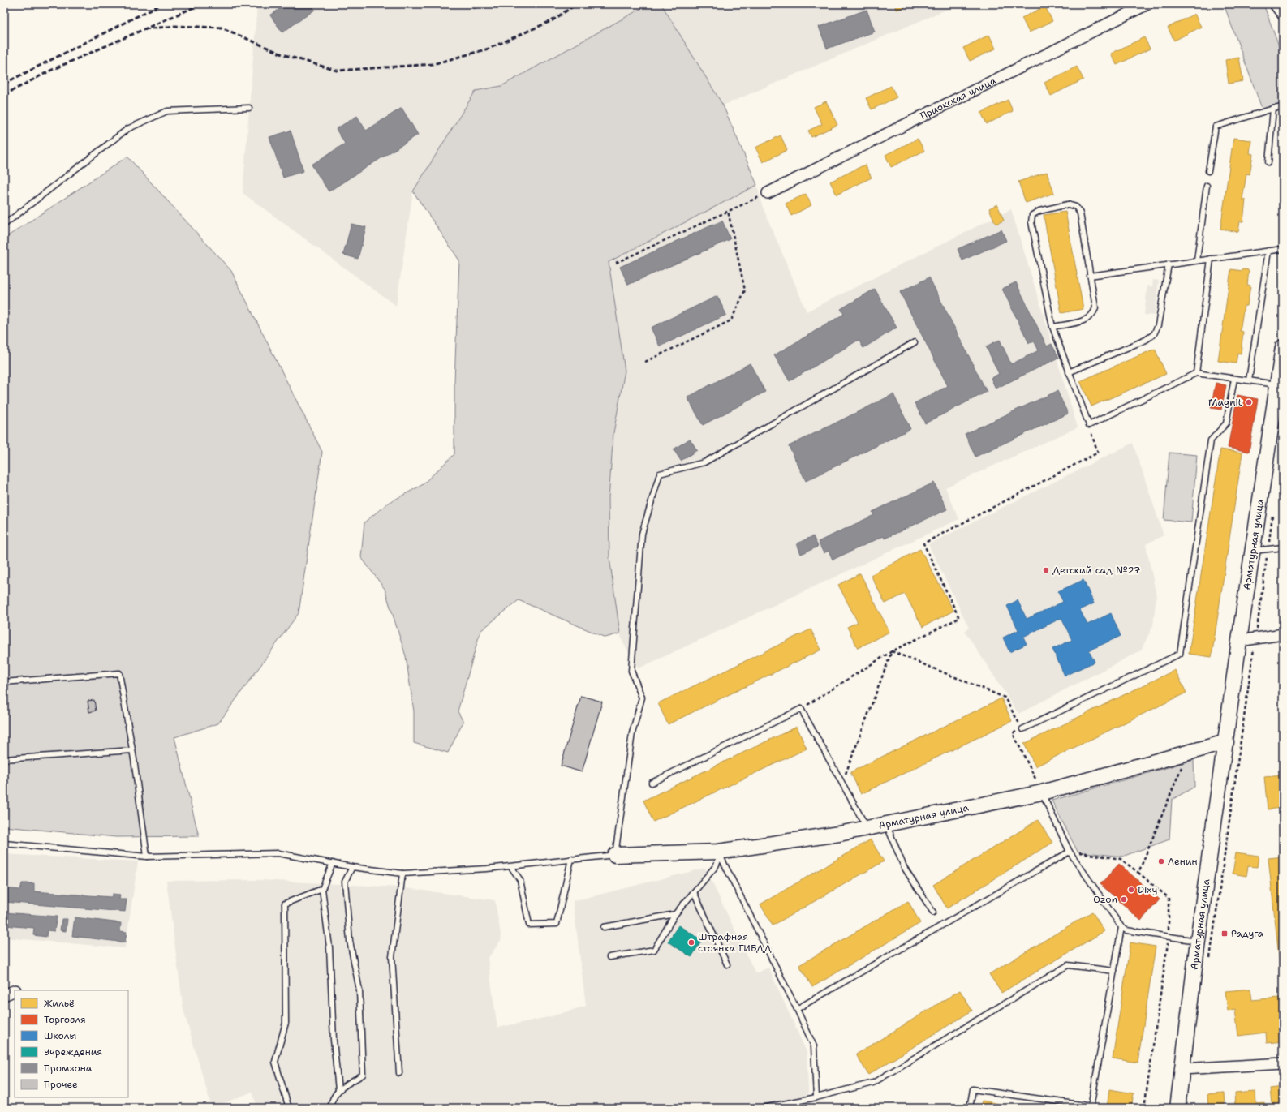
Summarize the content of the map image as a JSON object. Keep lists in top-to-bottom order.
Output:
{
  "streets": {
    "street": ["Приокская улица", "Арматурная улица"]
  },
  "places": {
    "other": [
      "Magnit",
      "Детский сад №27",
      "Ленин",
      "Dixy",
      "Ozon",
      "Штрафная стоянка ГИБДД"
    ],
    "transit": ["Радуга"]
  },
  "legend": [
    "Жильё",
    "Торговля",
    "Школы",
    "Учреждения",
    "Промзона",
    "Прочее"
  ]
}
